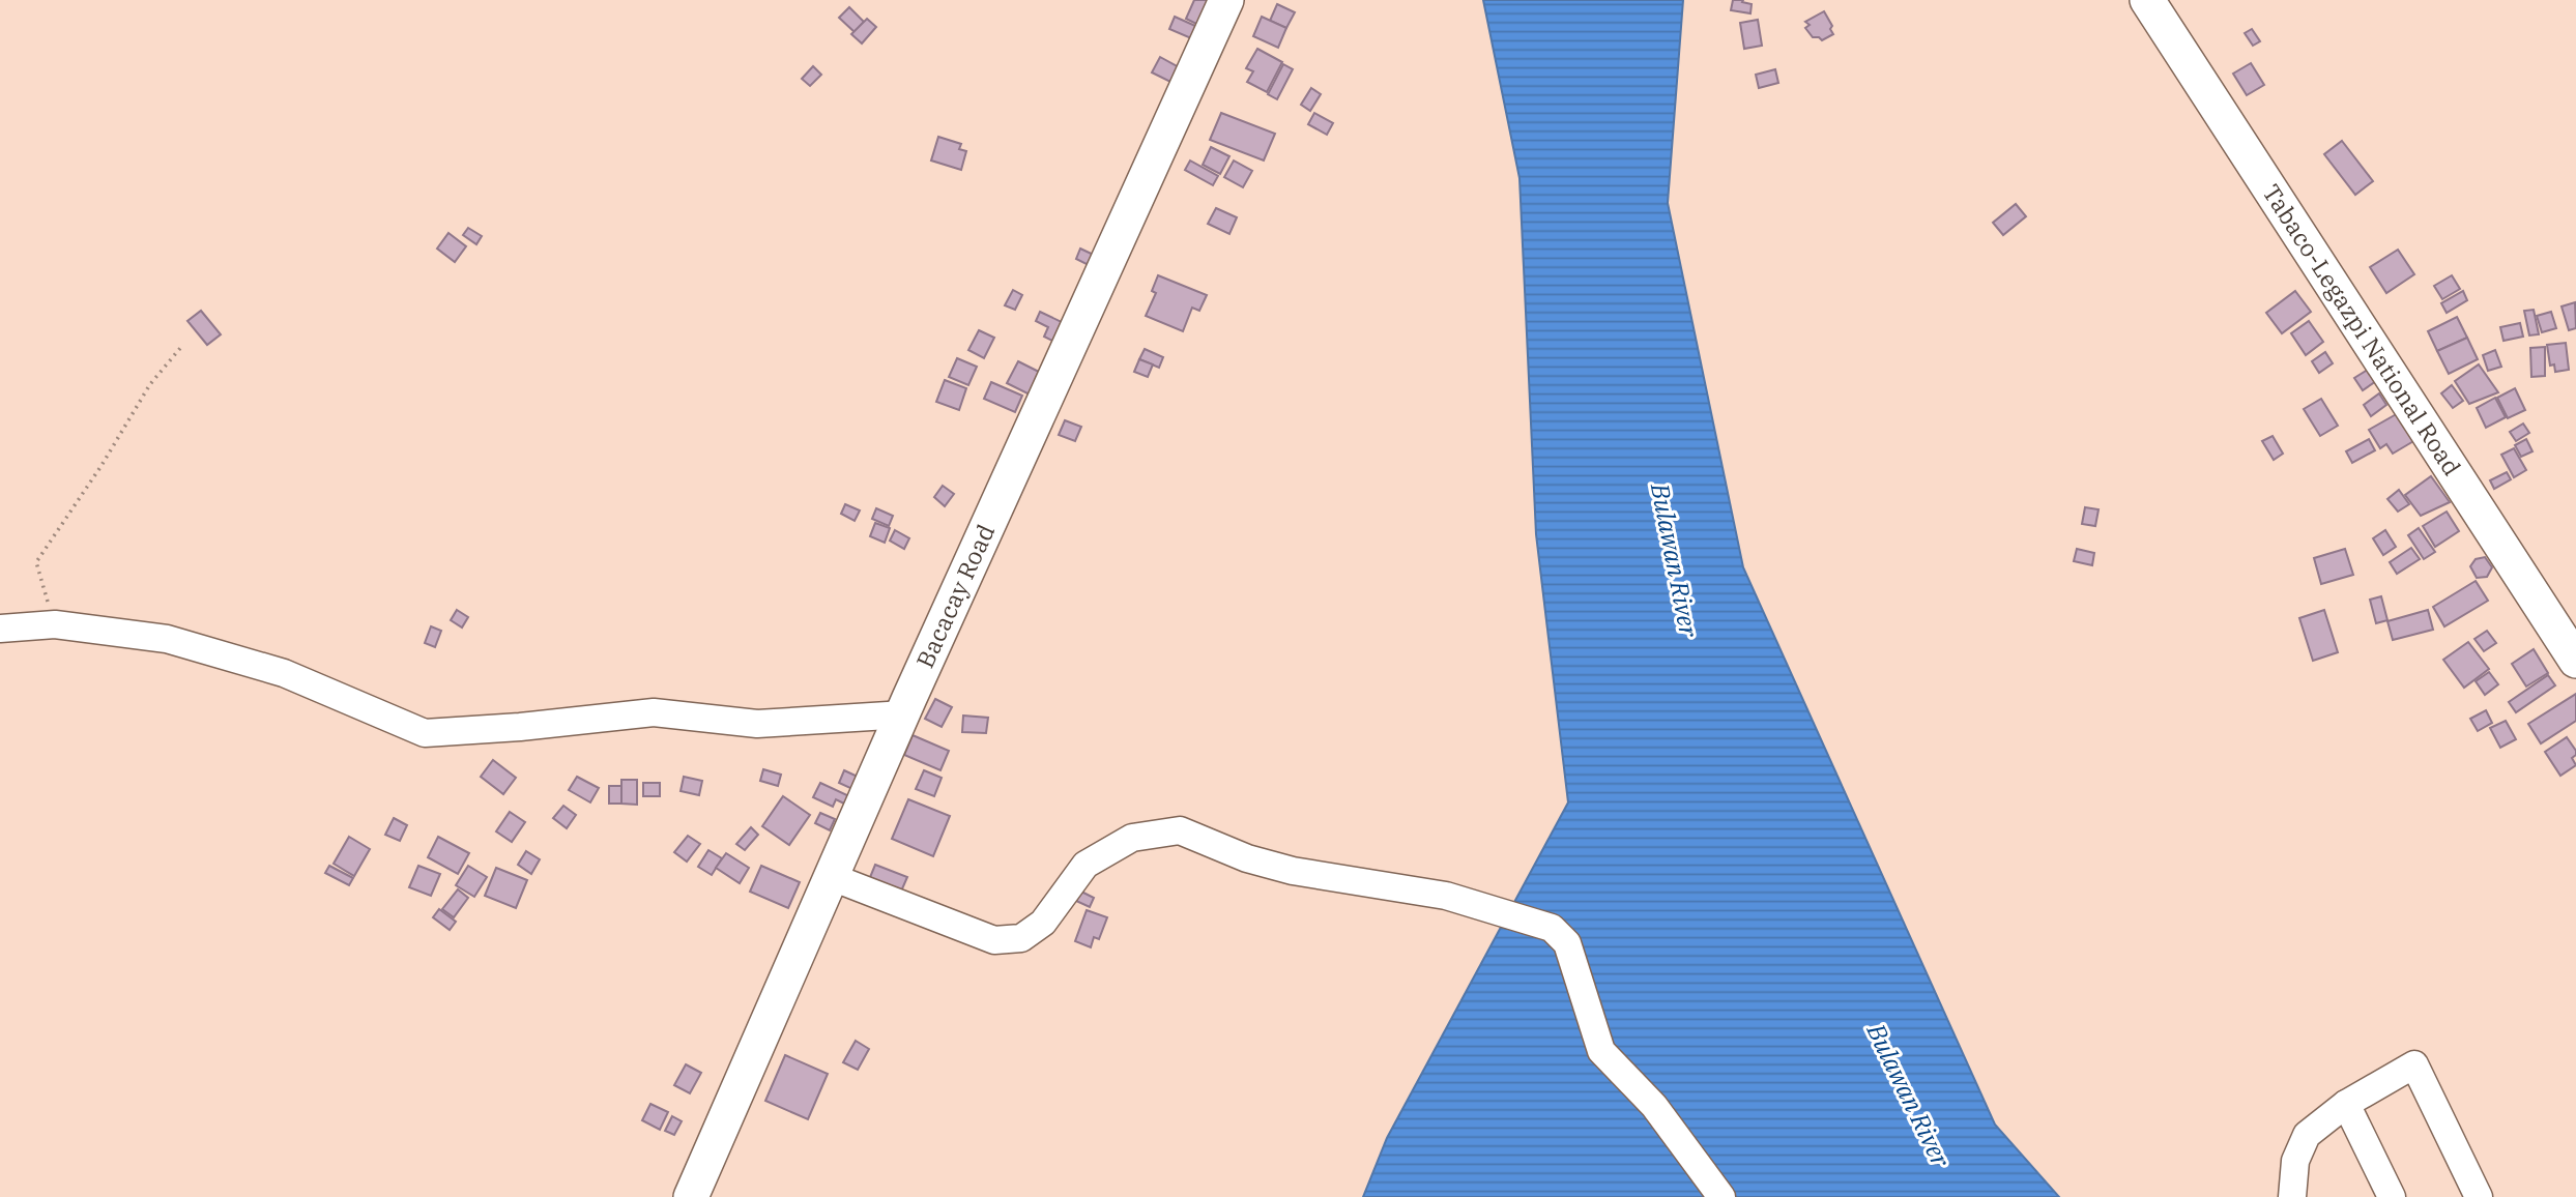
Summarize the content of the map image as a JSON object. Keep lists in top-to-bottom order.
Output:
{
  "streets": {
    "main road": ["Tabaco-Legazpi National Road", "Bacacay Road"]
  },
  "water": ["Bulawan River"]
}
